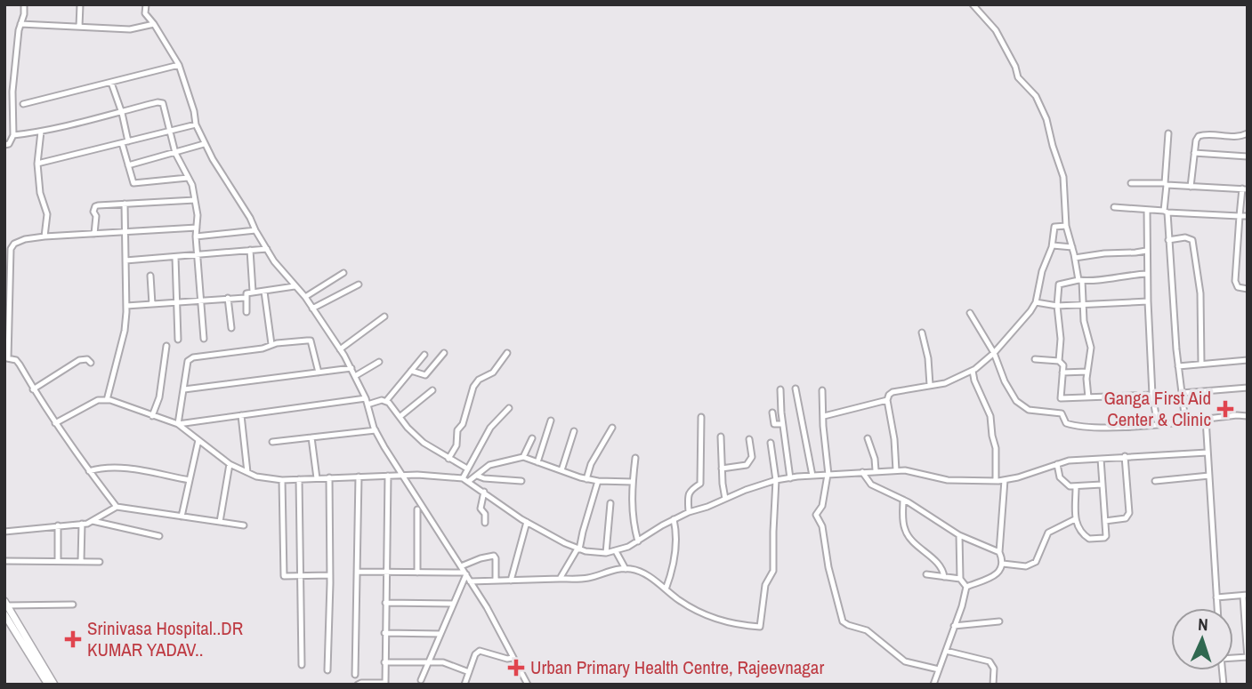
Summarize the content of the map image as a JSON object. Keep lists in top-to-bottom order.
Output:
{
  "places": {
    "health": ["Ganga First Aid Center & Clinic", "Srinivasa Hospital..DR KUMAR YADAV..", "Urban Primary Health Centre, Rajeevnagar"]
  },
  "north": "top"
}
